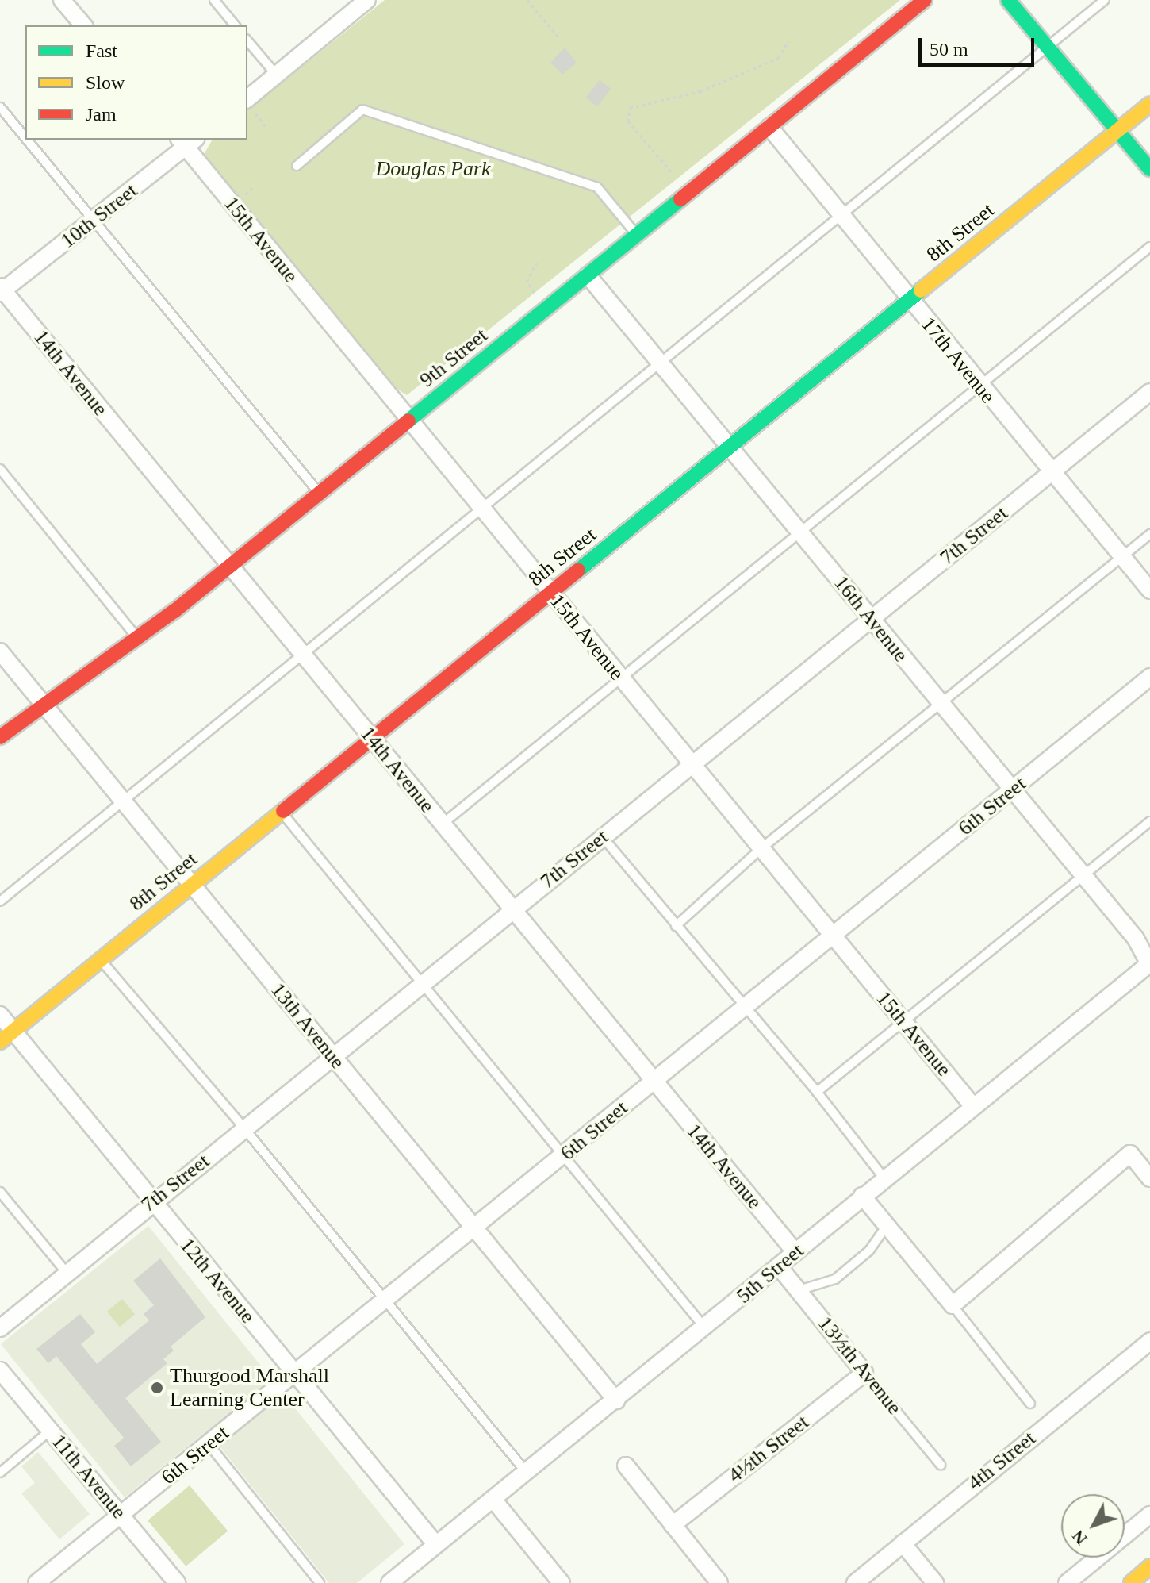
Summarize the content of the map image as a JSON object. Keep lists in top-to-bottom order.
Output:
{
  "streets": {
    "main road": ["8th Street", "9th Street"],
    "street": [
      "10th Street",
      "15th Avenue",
      "17th Avenue",
      "14th Avenue",
      "7th Street",
      "16th Avenue",
      "6th Street",
      "13th Avenue",
      "5th Street",
      "12th Avenue",
      "13½th Avenue",
      "4½th Street",
      "4th Street",
      "11th Avenue"
    ]
  },
  "crossings": [
    ["10th Street", "15th Avenue"],
    ["10th Street", "14th Avenue"],
    ["8th Street", "15th Avenue"],
    ["8th Street", "17th Avenue"],
    ["8th Street", "14th Avenue"],
    ["8th Street", "16th Avenue"],
    ["8th Street", "13th Avenue"],
    ["8th Street", "12th Avenue"],
    ["15th Avenue", "9th Street"],
    ["15th Avenue", "7th Street"],
    ["15th Avenue", "6th Street"],
    ["15th Avenue", "5th Street"],
    ["9th Street", "17th Avenue"],
    ["9th Street", "14th Avenue"],
    ["9th Street", "16th Avenue"],
    ["9th Street", "13th Avenue"],
    ["17th Avenue", "7th Street"],
    ["14th Avenue", "7th Street"],
    ["14th Avenue", "6th Street"],
    ["14th Avenue", "5th Street"],
    ["7th Street", "16th Avenue"],
    ["7th Street", "13th Avenue"],
    ["7th Street", "12th Avenue"],
    ["16th Avenue", "6th Street"],
    ["16th Avenue", "5th Street"],
    ["6th Street", "13th Avenue"],
    ["6th Street", "12th Avenue"],
    ["6th Street", "11th Avenue"],
    ["13th Avenue", "5th Street"],
    ["5th Street", "12th Avenue"],
    ["5th Street", "13½th Avenue"],
    ["13½th Avenue", "4½th Street"]
  ],
  "parks": ["Douglas Park"],
  "places": ["Thurgood Marshall Learning Center"],
  "legend": ["Fast", "Slow", "Jam"],
  "scale_bar": "50 m",
  "north": "bottom left"
}
